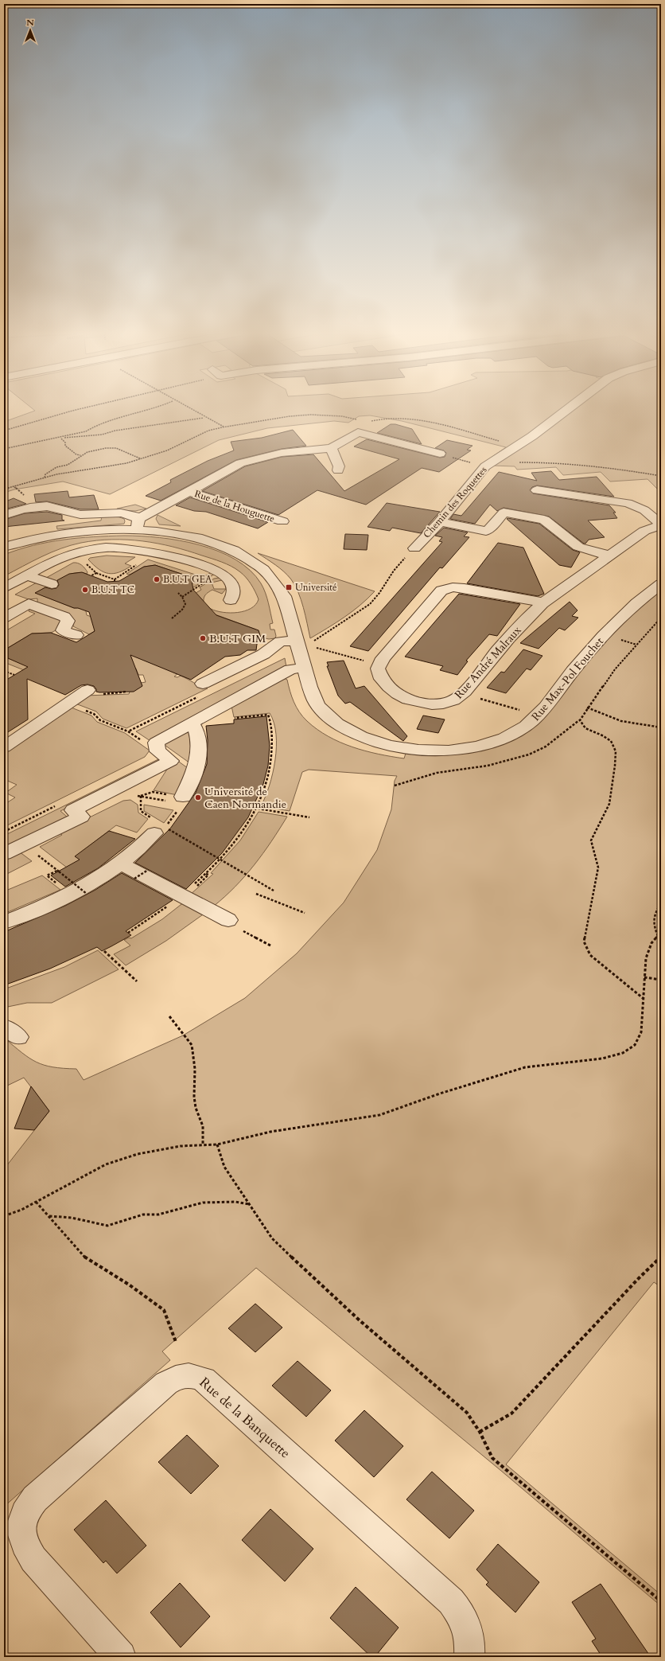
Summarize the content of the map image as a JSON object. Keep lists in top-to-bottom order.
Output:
{
  "streets": {
    "street": [
      "Chemin des Roquettes",
      "Rue de la Houguette",
      "Rue André Malraux",
      "Rue Max-Pol Fouchet",
      "Rue de la Banquette"
    ]
  },
  "crossings": [
    ["Rue de la Houguette", "Rue Max-Pol Fouchet"]
  ],
  "places": {
    "other": [
      "B.U.T GEA",
      "B.U.T TC",
      "B.U.T GIM",
      "Université de Caen Normandie"
    ],
    "transit": ["Université"]
  },
  "north": "top"
}
